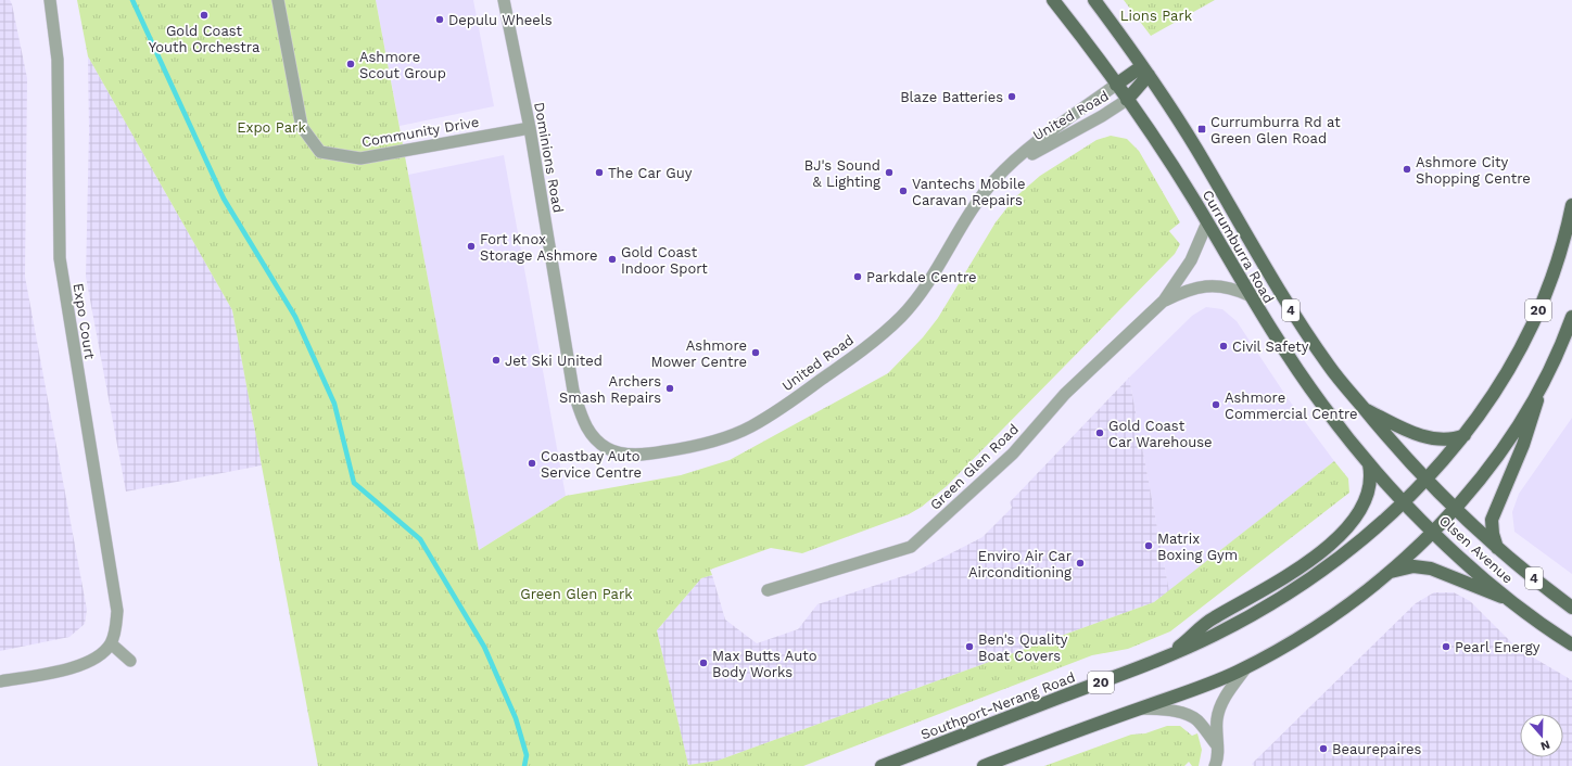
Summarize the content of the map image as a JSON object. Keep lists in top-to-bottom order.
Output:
{
  "streets": {
    "main road": [
      "Currumburra Road",
      "4",
      "20",
      "Olsen Avenue",
      "Southport-Nerang Road"
    ],
    "street": [
      "United Road",
      "Community Drive",
      "Dominions Road",
      "Expo Court",
      "Green Glen Road"
    ]
  },
  "crossings": [
    ["United Road", "Dominions Road"],
    ["United Road", "Currumburra Road"],
    ["Community Drive", "Dominions Road"],
    ["Currumburra Road", "Green Glen Road"],
    ["Currumburra Road", "Olsen Avenue"],
    ["Currumburra Road", "Southport-Nerang Road"],
    ["20", "Olsen Avenue"],
    ["Olsen Avenue", "Southport-Nerang Road"]
  ],
  "parks": ["Lions Park", "Expo Park", "Green Glen Park"],
  "places": {
    "other": [
      "Gold Coast Youth Orchestra",
      "Depulu Wheels",
      "Ashmore Scout Group",
      "Blaze Batteries",
      "Ashmore City Shopping Centre",
      "The Car Guy",
      "BJ's Sound & Lighting",
      "Vantechs Mobile Caravan Repairs",
      "Fort Knox Storage Ashmore",
      "Gold Coast Indoor Sport",
      "Parkdale Centre",
      "Civil Safety",
      "Ashmore Mower Centre",
      "Jet Ski United",
      "Archers Smash Repairs",
      "Ashmore Commercial Centre",
      "Gold Coast Car Warehouse",
      "Coastbay Auto Service Centre",
      "Matrix Boxing Gym",
      "Enviro Air Car Airconditioning",
      "Ben's Quality Boat Covers",
      "Pearl Energy",
      "Max Butts Auto Body Works",
      "Beaurepaires"
    ],
    "transit": ["Currumburra Rd at Green Glen Road"]
  },
  "north": "bottom"
}
